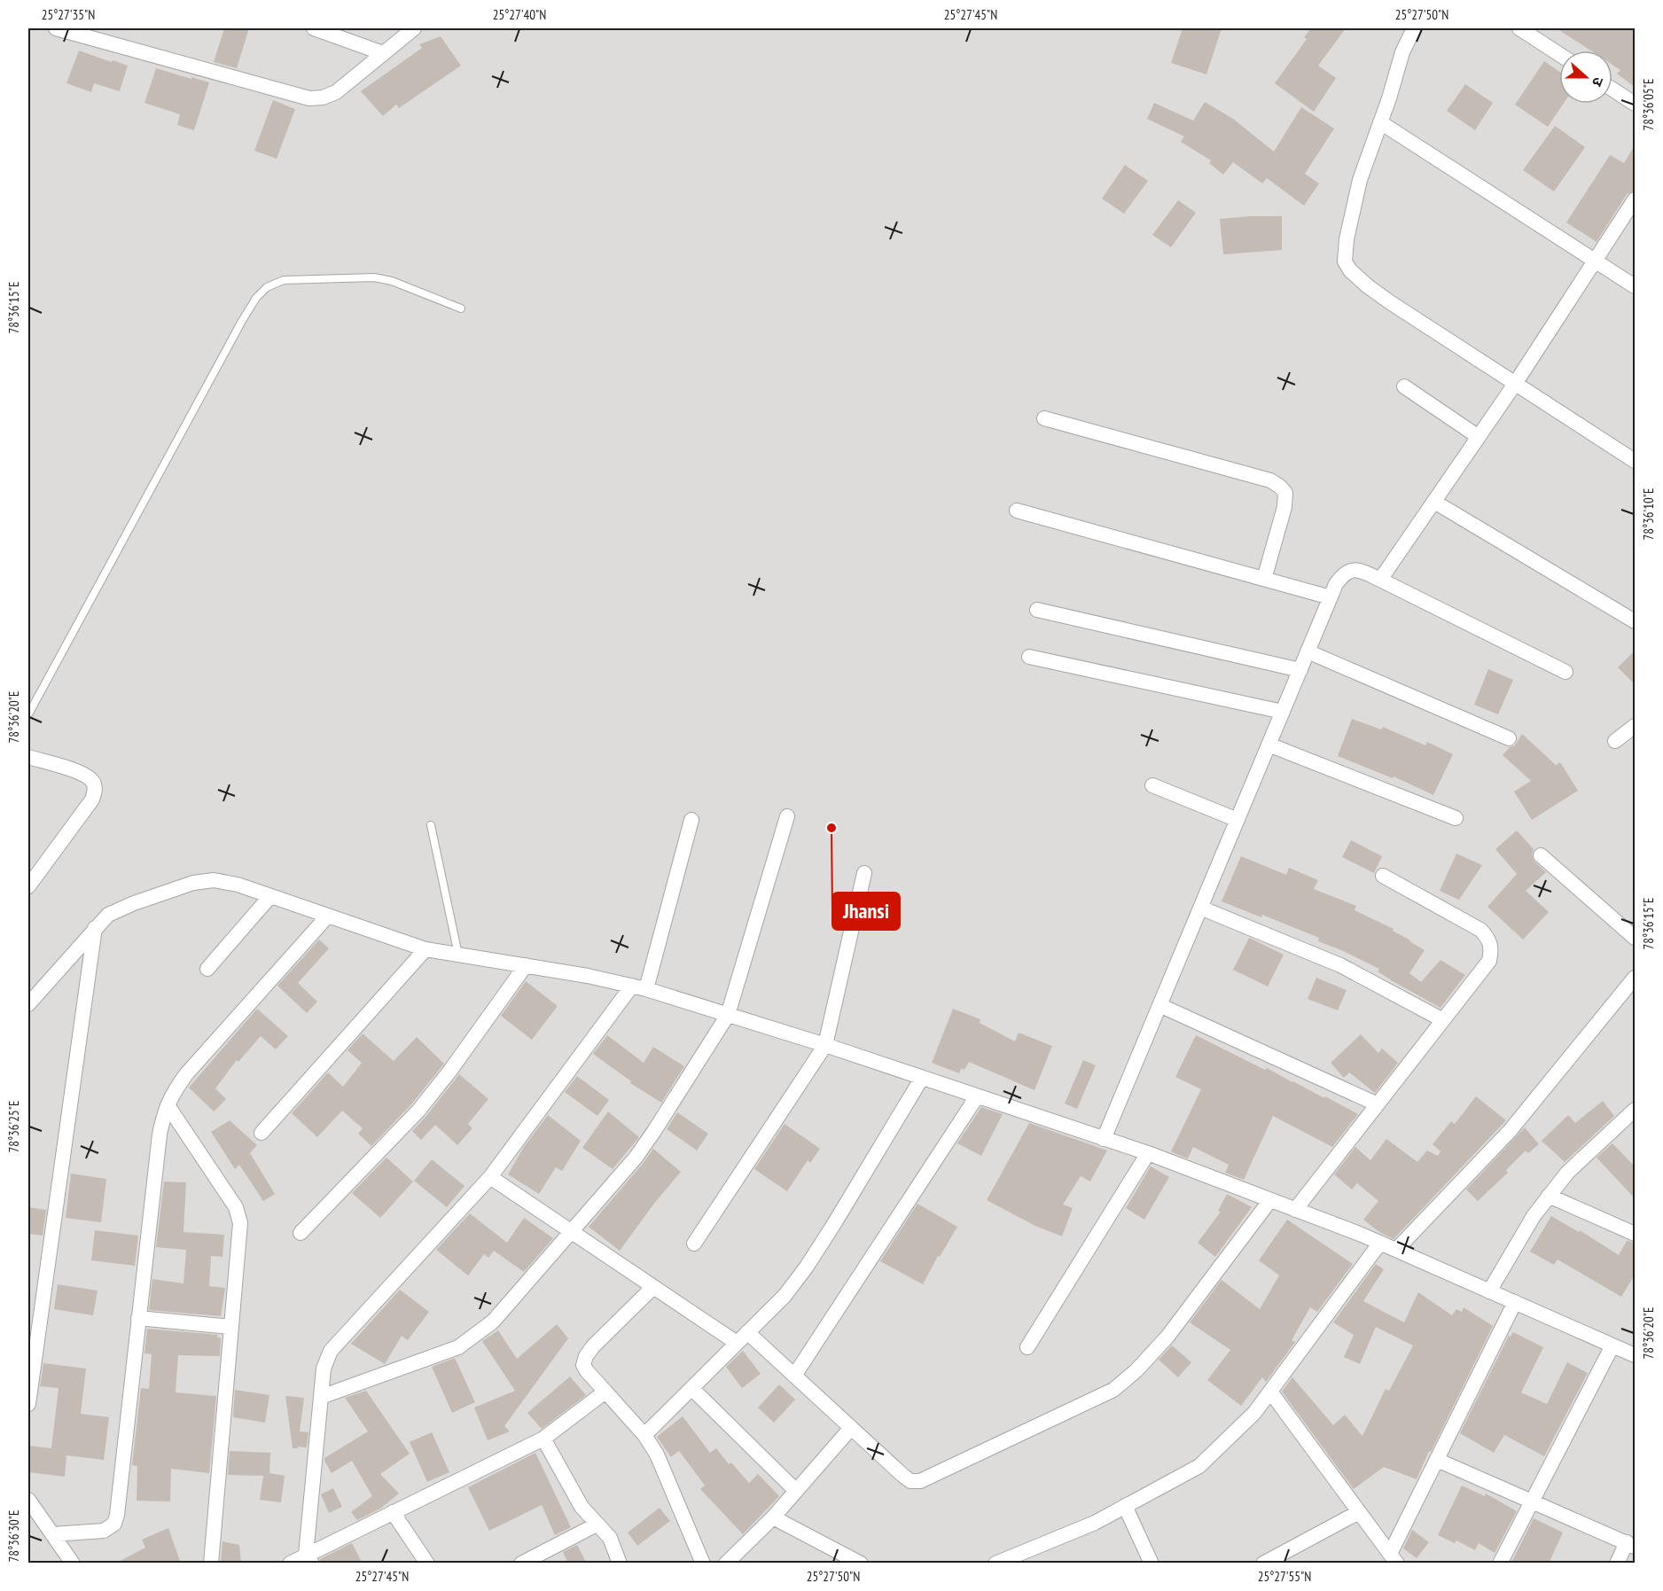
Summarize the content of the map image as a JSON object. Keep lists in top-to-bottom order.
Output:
{
  "places": ["Jhansi"],
  "north": "right",
  "coordinates": [
    "25°27'35\"N",
    "25°27'40\"N",
    "25°27'45\"N",
    "25°27'50\"N",
    "78°36'05\"E",
    "78°36'15\"E",
    "78°36'10\"E",
    "78°36'20\"E",
    "78°36'25\"E",
    "78°36'30\"E",
    "25°27'55\"N"
  ]
}
